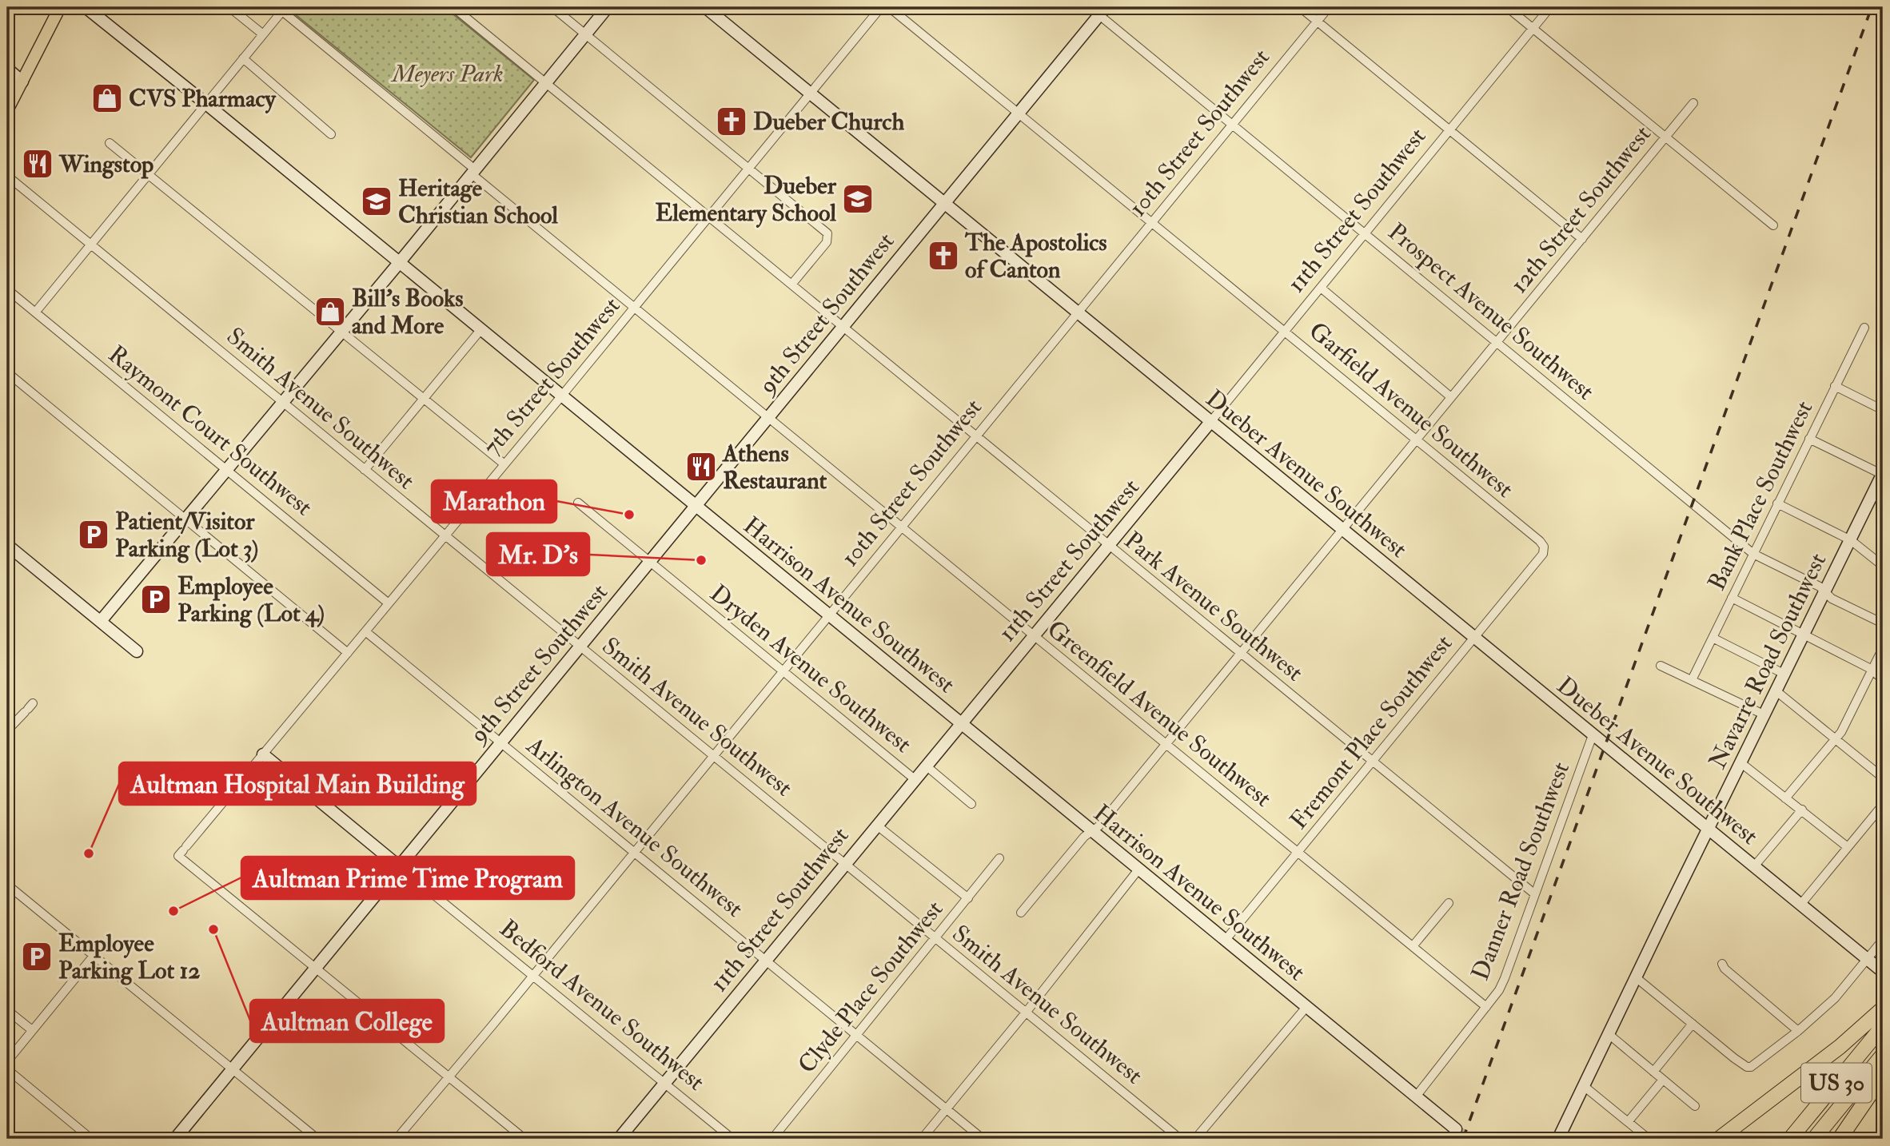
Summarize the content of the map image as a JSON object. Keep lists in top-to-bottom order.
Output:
{
  "streets": {
    "highway": ["US 30"],
    "street": [
      "10th Street Southwest",
      "12th Street Southwest",
      "11th Street Southwest",
      "Prospect Avenue Southwest",
      "9th Street Southwest",
      "7th Street Southwest",
      "Smith Avenue Southwest",
      "Garfield Avenue Southwest",
      "Raymont Court Southwest",
      "Dueber Avenue Southwest",
      "Bank Place Southwest",
      "Harrison Avenue Southwest",
      "Park Avenue Southwest",
      "Navarre Road Southwest",
      "Dryden Avenue Southwest",
      "Greenfield Avenue Southwest",
      "Fremont Place Southwest",
      "Arlington Avenue Southwest",
      "Danner Road Southwest",
      "Clyde Place Southwest",
      "Bedford Avenue Southwest"
    ]
  },
  "crossings": [
    ["10th Street Southwest", "Prospect Avenue Southwest"],
    ["10th Street Southwest", "Smith Avenue Southwest"],
    ["10th Street Southwest", "Garfield Avenue Southwest"],
    ["10th Street Southwest", "Dueber Avenue Southwest"],
    ["10th Street Southwest", "Harrison Avenue Southwest"],
    ["10th Street Southwest", "Park Avenue Southwest"],
    ["10th Street Southwest", "Dryden Avenue Southwest"],
    ["10th Street Southwest", "Greenfield Avenue Southwest"],
    ["10th Street Southwest", "Arlington Avenue Southwest"],
    ["10th Street Southwest", "Bedford Avenue Southwest"],
    ["12th Street Southwest", "Prospect Avenue Southwest"],
    ["12th Street Southwest", "Garfield Avenue Southwest"],
    ["12th Street Southwest", "Dueber Avenue Southwest"],
    ["12th Street Southwest", "Harrison Avenue Southwest"],
    ["12th Street Southwest", "Park Avenue Southwest"],
    ["12th Street Southwest", "Greenfield Avenue Southwest"],
    ["11th Street Southwest", "Prospect Avenue Southwest"],
    ["11th Street Southwest", "Smith Avenue Southwest"],
    ["11th Street Southwest", "Garfield Avenue Southwest"],
    ["11th Street Southwest", "Dueber Avenue Southwest"],
    ["11th Street Southwest", "Harrison Avenue Southwest"],
    ["11th Street Southwest", "Park Avenue Southwest"],
    ["11th Street Southwest", "Dryden Avenue Southwest"],
    ["11th Street Southwest", "Greenfield Avenue Southwest"],
    ["11th Street Southwest", "Arlington Avenue Southwest"],
    ["11th Street Southwest", "Bedford Avenue Southwest"],
    ["Prospect Avenue Southwest", "9th Street Southwest"],
    ["Prospect Avenue Southwest", "Bank Place Southwest"],
    ["Prospect Avenue Southwest", "Navarre Road Southwest"],
    ["9th Street Southwest", "7th Street Southwest"],
    ["9th Street Southwest", "Smith Avenue Southwest"],
    ["9th Street Southwest", "Garfield Avenue Southwest"],
    ["9th Street Southwest", "Dueber Avenue Southwest"],
    ["9th Street Southwest", "Harrison Avenue Southwest"],
    ["9th Street Southwest", "Park Avenue Southwest"],
    ["9th Street Southwest", "Dryden Avenue Southwest"],
    ["9th Street Southwest", "Greenfield Avenue Southwest"],
    ["9th Street Southwest", "Arlington Avenue Southwest"],
    ["9th Street Southwest", "Bedford Avenue Southwest"],
    ["7th Street Southwest", "Smith Avenue Southwest"],
    ["7th Street Southwest", "Raymont Court Southwest"],
    ["7th Street Southwest", "Dueber Avenue Southwest"],
    ["7th Street Southwest", "Harrison Avenue Southwest"],
    ["7th Street Southwest", "Park Avenue Southwest"],
    ["7th Street Southwest", "Greenfield Avenue Southwest"],
    ["7th Street Southwest", "Arlington Avenue Southwest"],
    ["7th Street Southwest", "Bedford Avenue Southwest"],
    ["Smith Avenue Southwest", "Clyde Place Southwest"],
    ["Garfield Avenue Southwest", "Fremont Place Southwest"],
    ["Dueber Avenue Southwest", "Navarre Road Southwest"],
    ["Dueber Avenue Southwest", "Fremont Place Southwest"],
    ["Dueber Avenue Southwest", "Danner Road Southwest"],
    ["Harrison Avenue Southwest", "Fremont Place Southwest"],
    ["Harrison Avenue Southwest", "Danner Road Southwest"],
    ["Park Avenue Southwest", "Fremont Place Southwest"],
    ["Park Avenue Southwest", "Danner Road Southwest"],
    ["Greenfield Avenue Southwest", "Fremont Place Southwest"],
    ["Greenfield Avenue Southwest", "Danner Road Southwest"],
    ["Arlington Avenue Southwest", "Clyde Place Southwest"]
  ],
  "parks": ["Meyers Park"],
  "places": {
    "shop": ["CVS Pharmacy", "Bill's Books and More"],
    "church": ["Dueber Church", "The Apostolics of Canton"],
    "restaurant": ["Wingstop", "Athens Restaurant"],
    "school or university": ["Dueber Elementary School", "Heritage Christian School"],
    "other": [
      "Marathon",
      "Mr. D's",
      "Aultman Hospital Main Building",
      "Aultman Prime Time Program",
      "Aultman College"
    ],
    "parking": ["Patient/Visitor Parking (Lot 3)", "Employee Parking (Lot 4)", "Employee Parking Lot 12"]
  }
}
